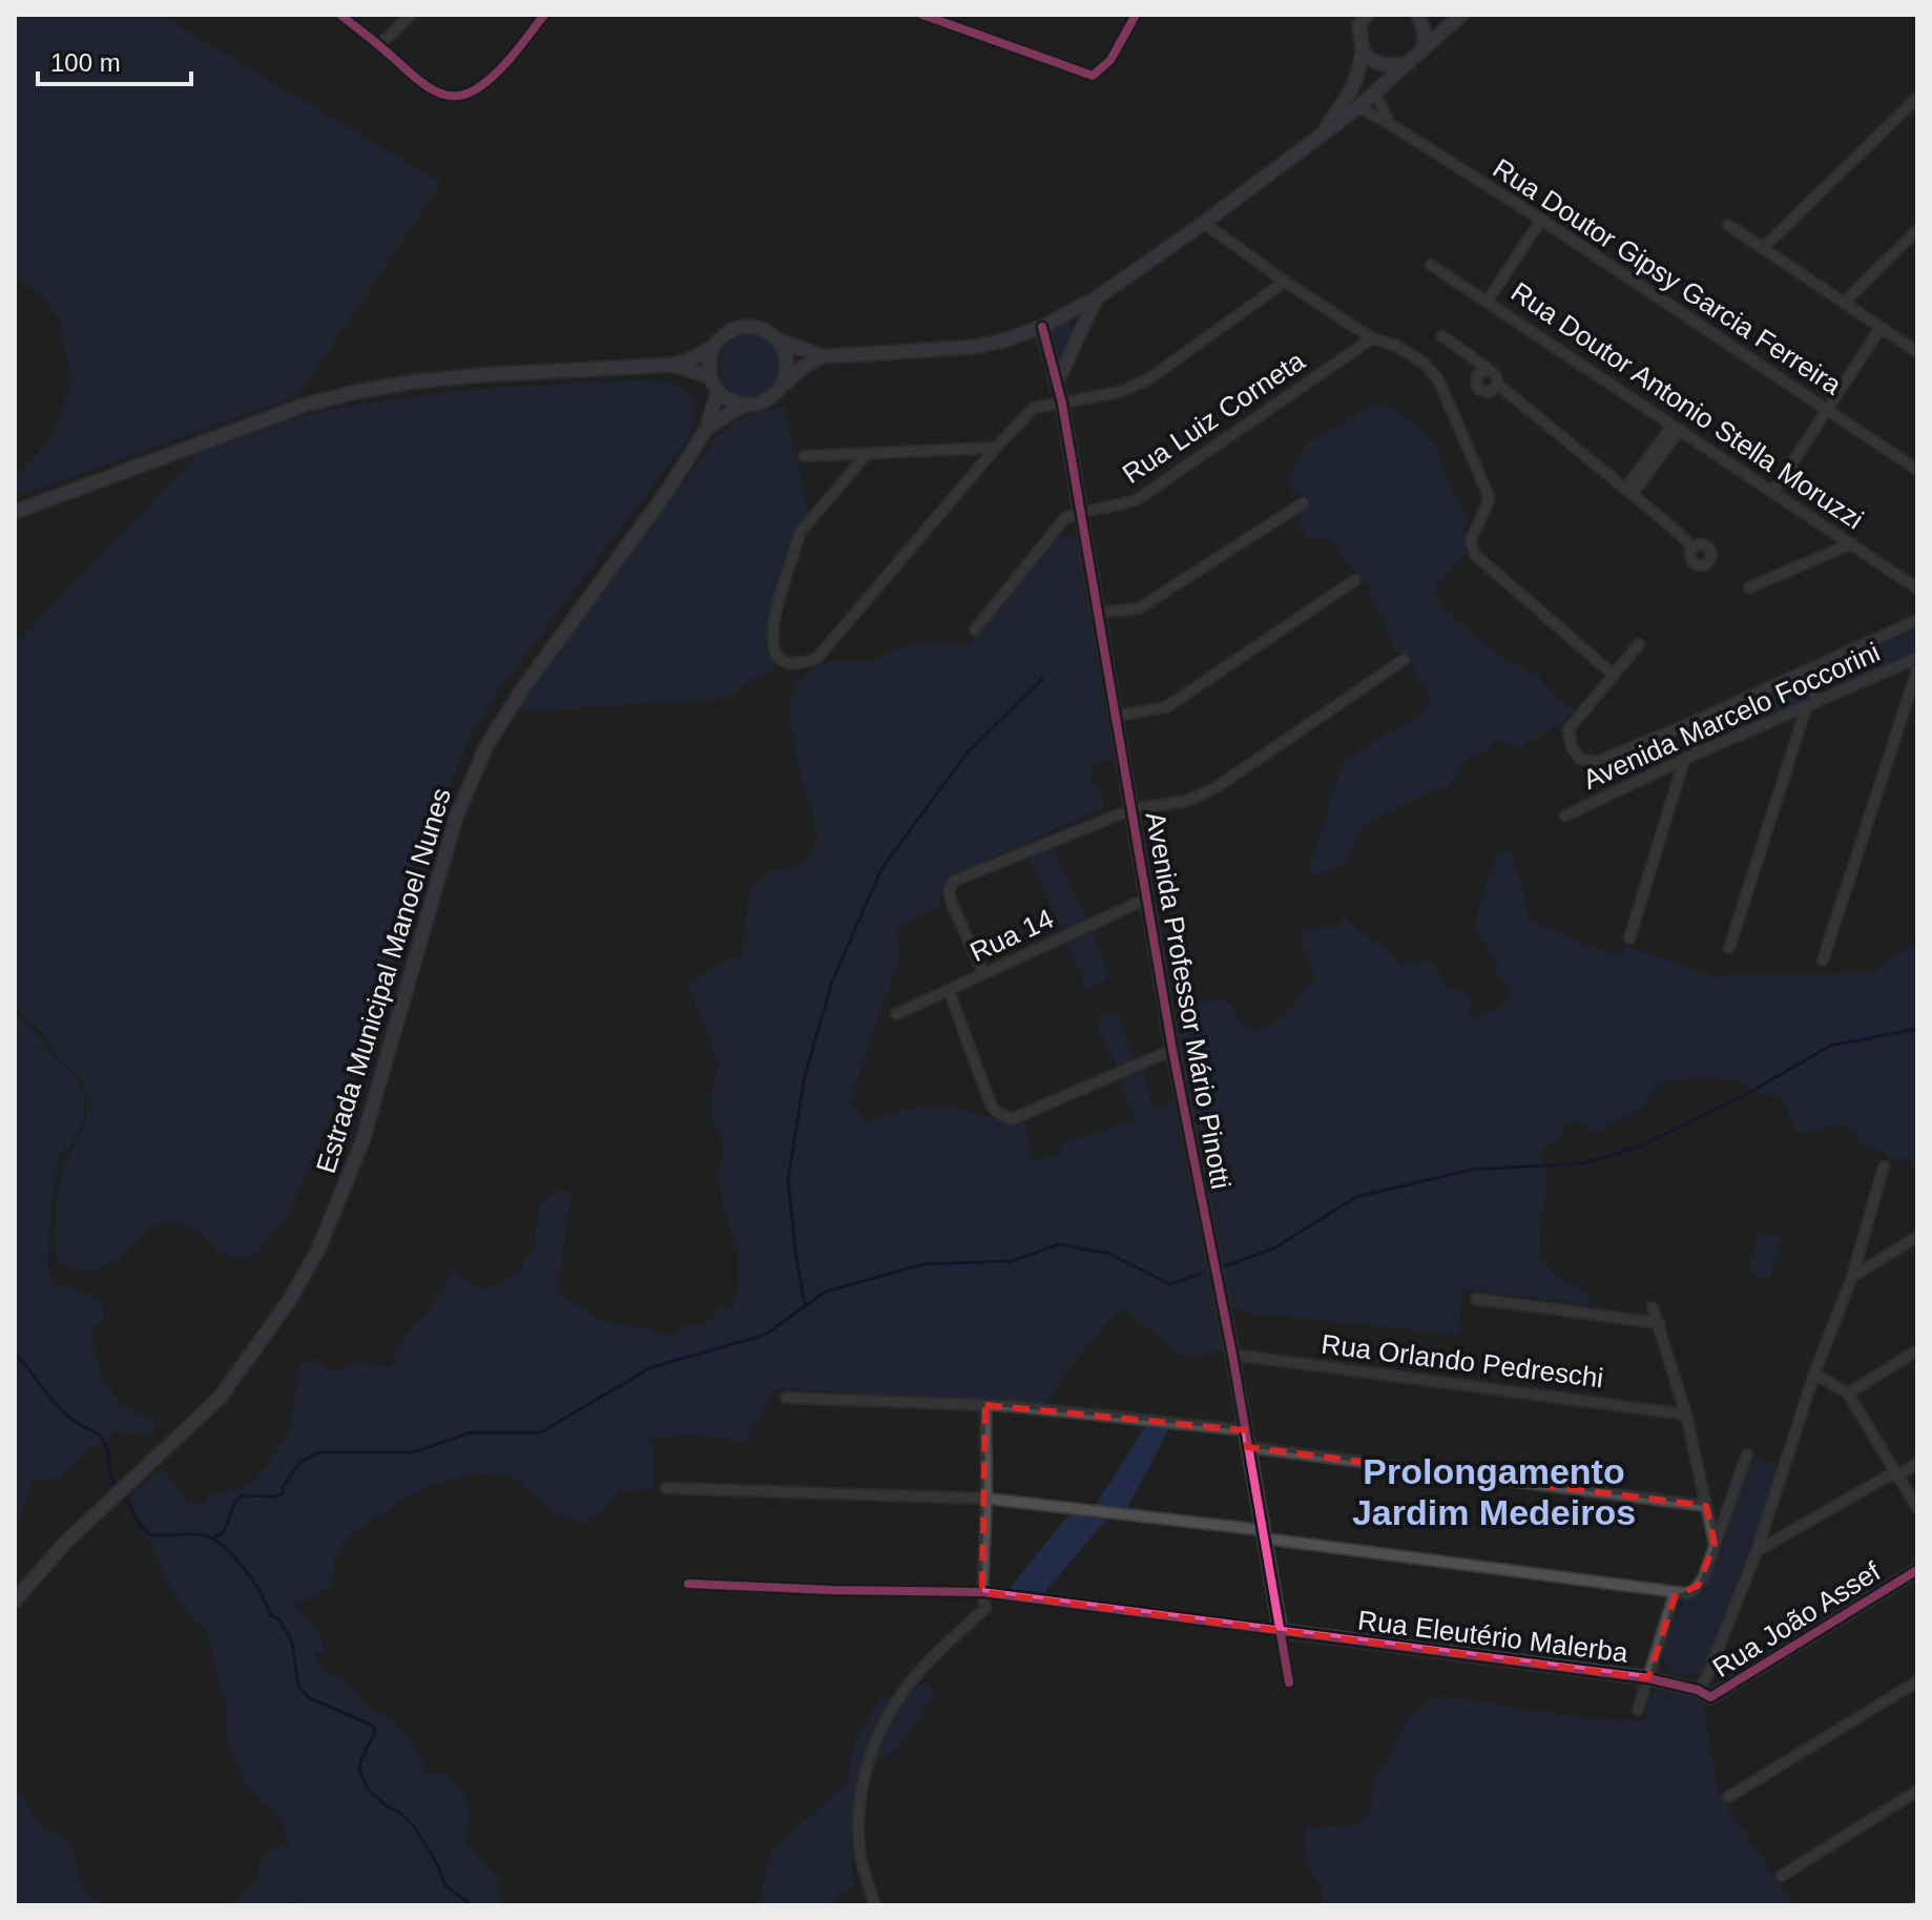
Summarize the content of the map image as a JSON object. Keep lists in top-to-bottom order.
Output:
{
  "streets": {
    "street": [
      "Rua Doutor Gipsy Garcia Ferreira",
      "Rua Doutor Antonio Stella Moruzzi",
      "Rua Luiz Corneta",
      "Avenida Marcelo Foccorini",
      "Rua 14",
      "Estrada Municipal Manoel Nunes",
      "Avenida Professor Mário Pinotti",
      "Rua Orlando Pedreschi",
      "Rua João Assef",
      "Rua Eleutério Malerba"
    ]
  },
  "crossings": [
    ["Rua Luiz Corneta", "Avenida Professor Mário Pinotti"],
    ["Rua 14", "Avenida Professor Mário Pinotti"],
    ["Avenida Professor Mário Pinotti", "Rua Orlando Pedreschi"],
    ["Avenida Professor Mário Pinotti", "Rua Eleutério Malerba"],
    ["Rua João Assef", "Rua Eleutério Malerba"]
  ],
  "districts": ["Prolongamento Jardim Medeiros"],
  "scale_bar": "100 m"
}
